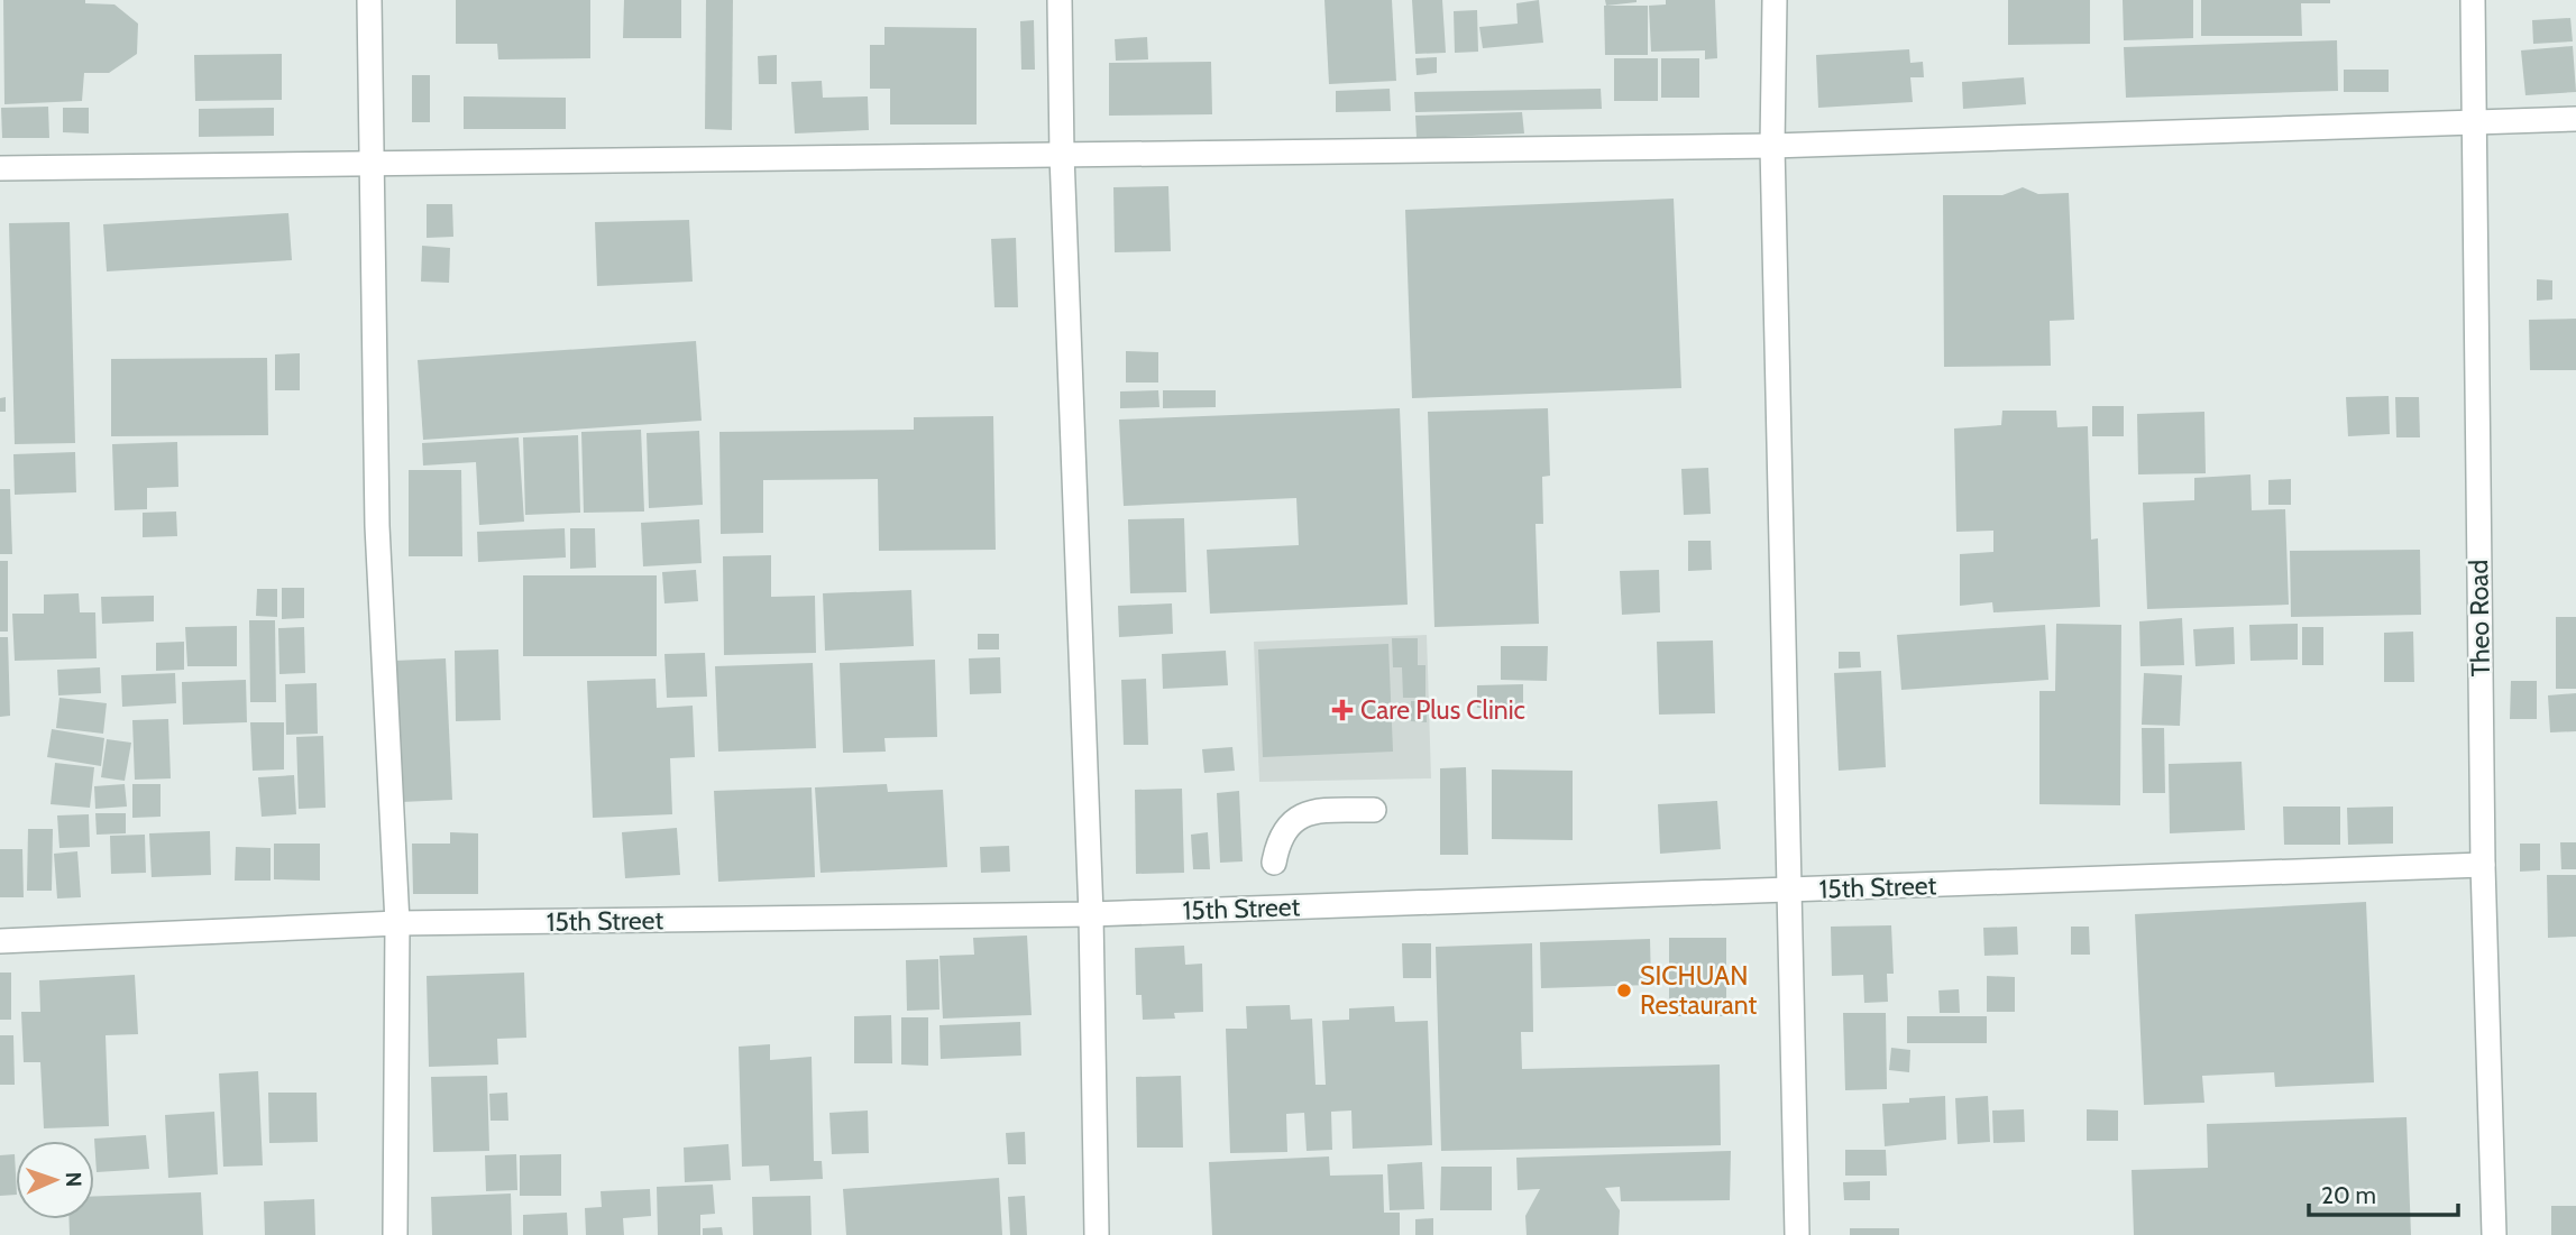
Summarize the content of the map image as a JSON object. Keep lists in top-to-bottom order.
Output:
{
  "streets": {
    "street": ["Theo Road", "15th Street"]
  },
  "crossings": [
    ["Theo Road", "15th Street"]
  ],
  "places": {
    "health": ["Care Plus Clinic"],
    "other": ["SICHUAN Restaurant"]
  },
  "scale_bar": "20 m",
  "north": "right"
}
